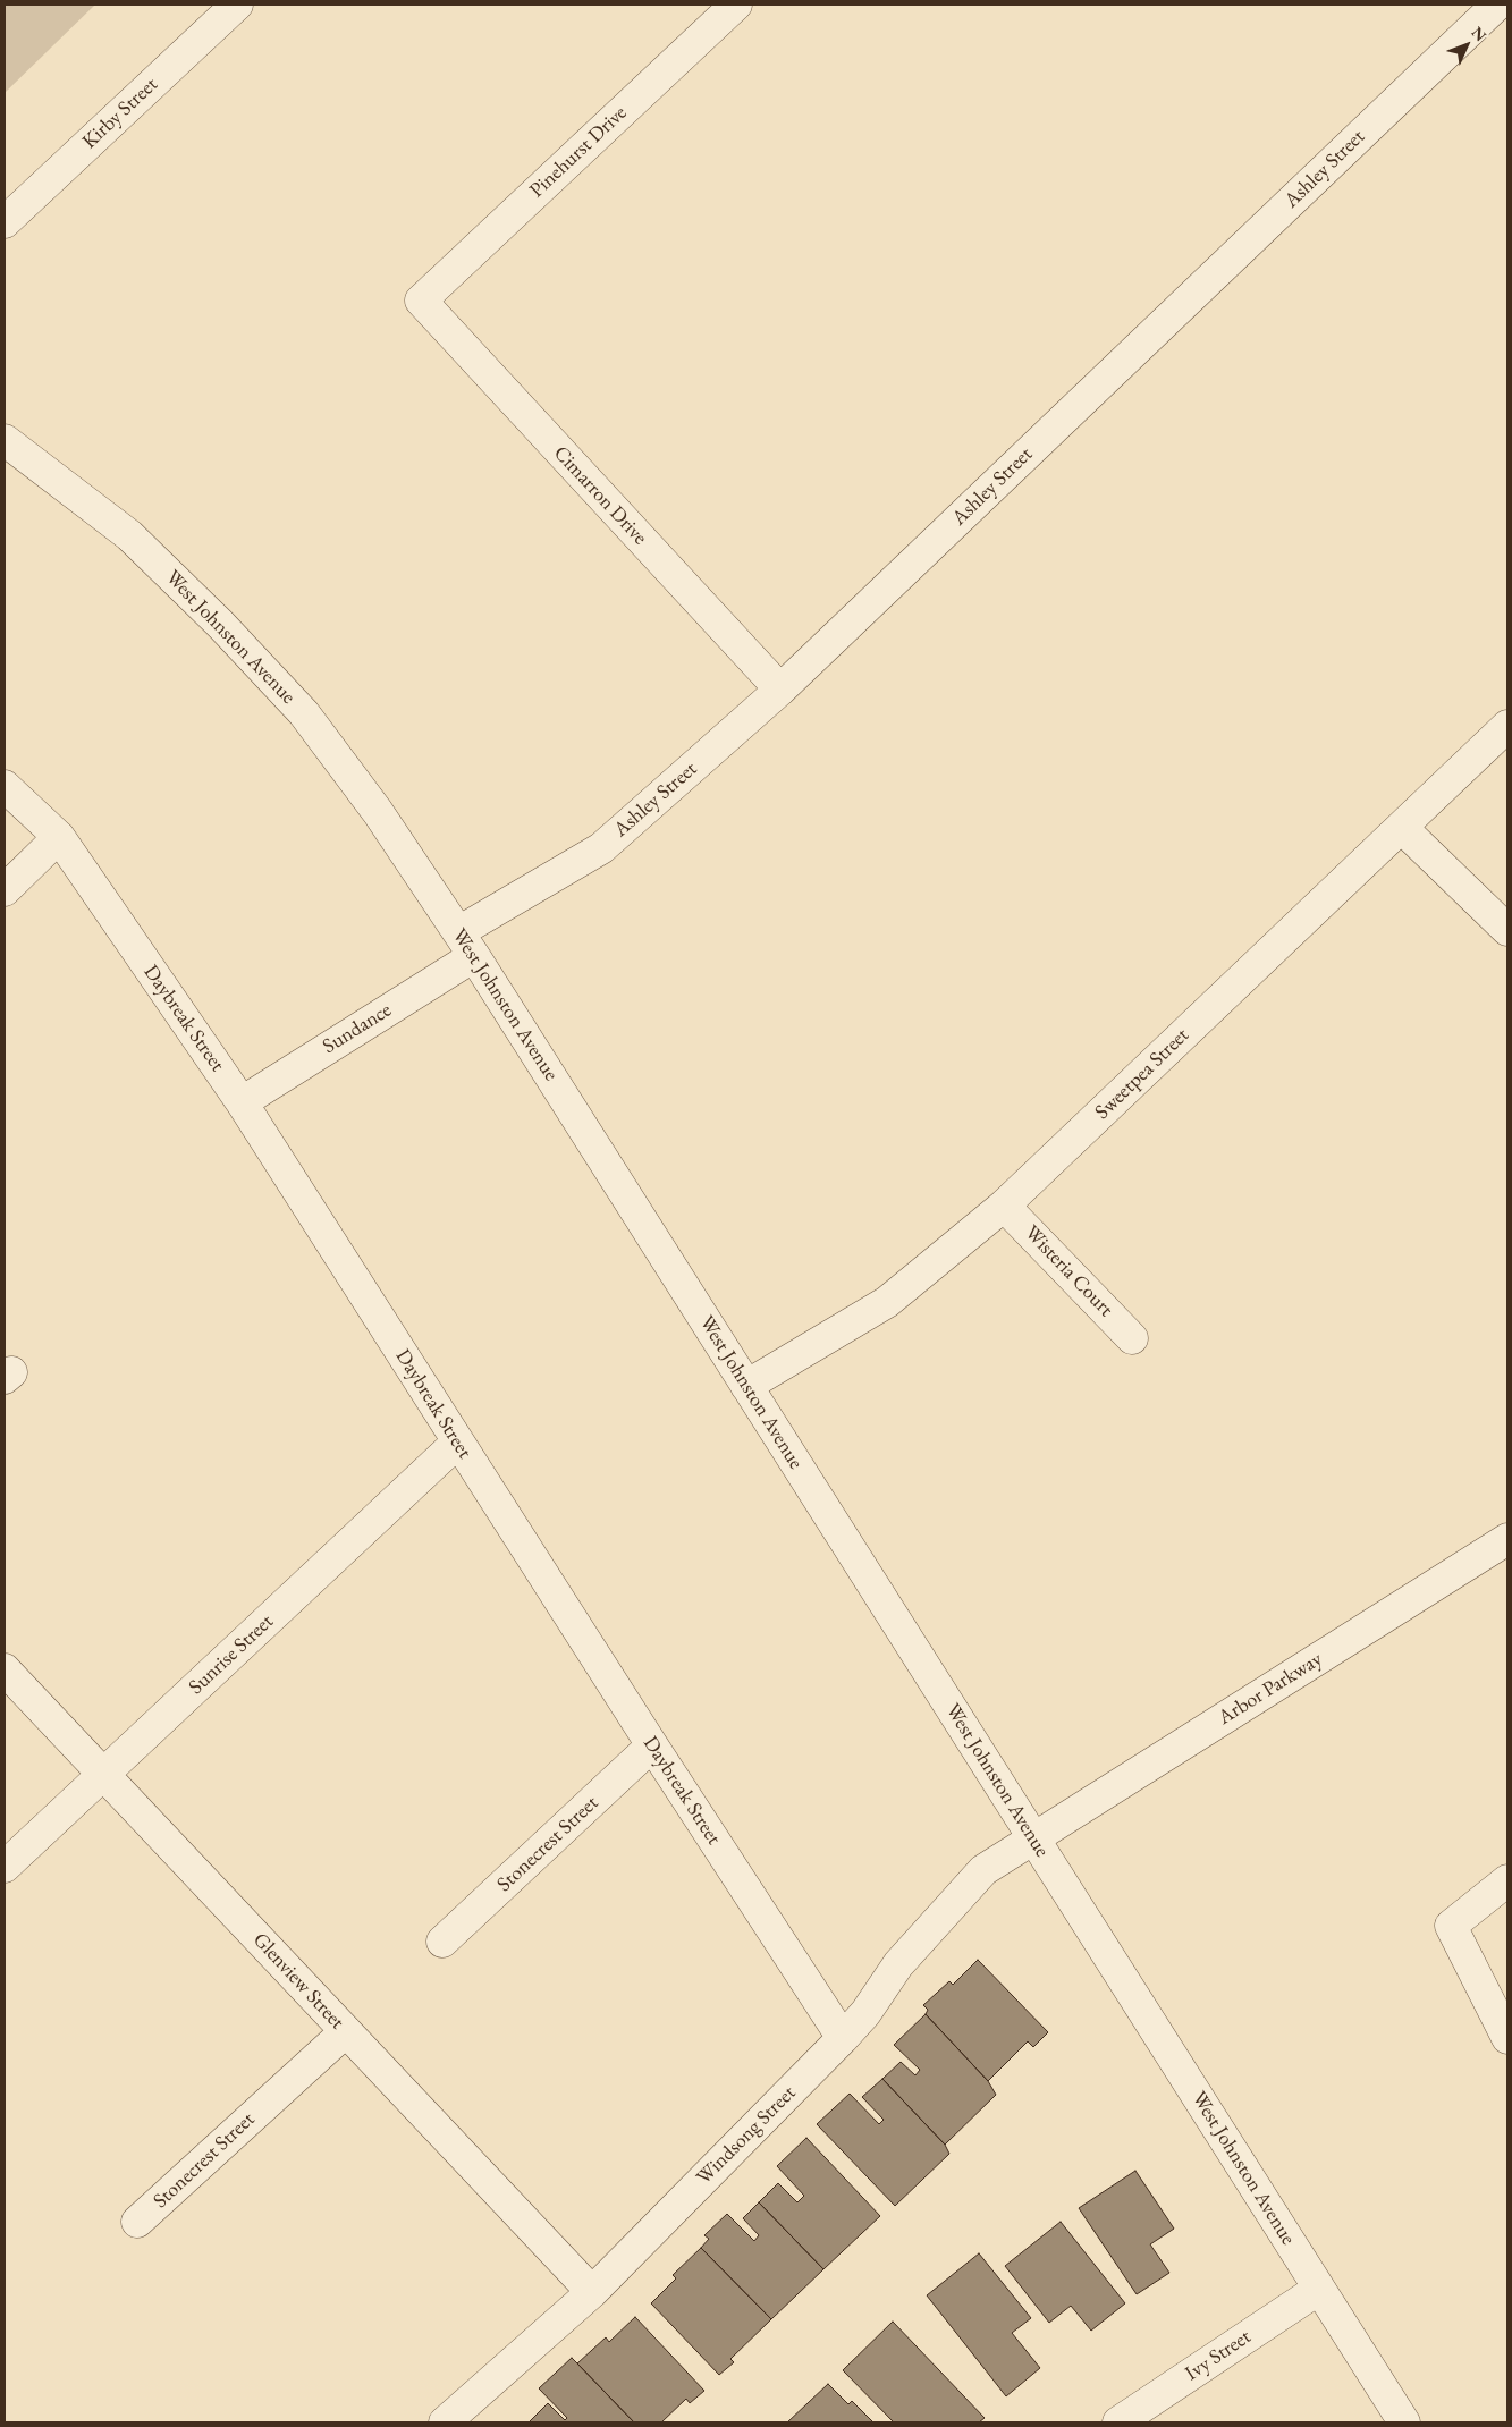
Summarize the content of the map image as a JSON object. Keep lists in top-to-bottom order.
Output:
{
  "streets": {
    "street": [
      "Kirby Street",
      "Pinehurst Drive",
      "Ashley Street",
      "Cimarron Drive",
      "West Johnston Avenue",
      "Daybreak Street",
      "Sundance",
      "Sweetpea Street",
      "Wisteria Court",
      "Sunrise Street",
      "Arbor Parkway",
      "Stonecrest Street",
      "Glenview Street",
      "Windsong Street",
      "Ivy Street"
    ]
  },
  "crossings": [
    ["Pinehurst Drive", "Cimarron Drive"],
    ["Ashley Street", "Cimarron Drive"],
    ["Ashley Street", "West Johnston Avenue"],
    ["Ashley Street", "Sundance"],
    ["West Johnston Avenue", "Sundance"],
    ["West Johnston Avenue", "Sweetpea Street"],
    ["West Johnston Avenue", "Arbor Parkway"],
    ["West Johnston Avenue", "Windsong Street"],
    ["West Johnston Avenue", "Ivy Street"],
    ["Daybreak Street", "Sundance"],
    ["Daybreak Street", "Sunrise Street"],
    ["Daybreak Street", "Stonecrest Street"],
    ["Daybreak Street", "Windsong Street"],
    ["Sweetpea Street", "Wisteria Court"],
    ["Sunrise Street", "Glenview Street"],
    ["Arbor Parkway", "Windsong Street"],
    ["Stonecrest Street", "Glenview Street"],
    ["Glenview Street", "Windsong Street"]
  ],
  "north": "top right"
}
